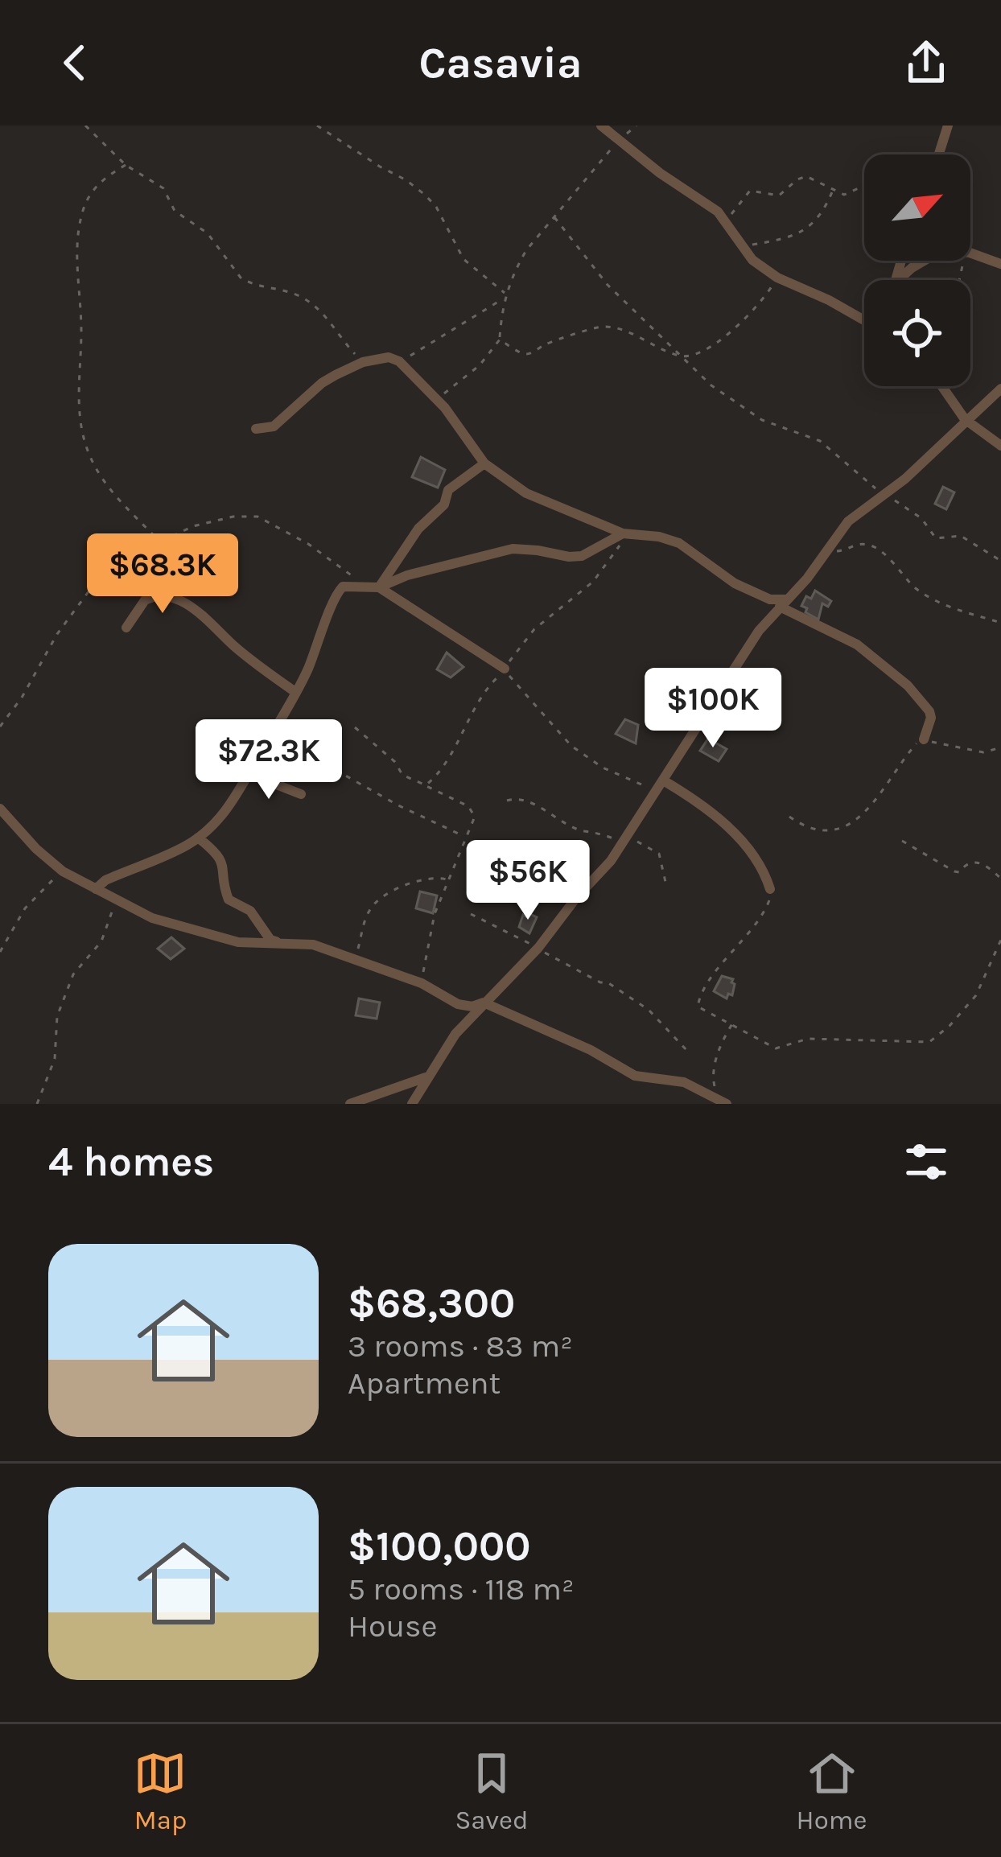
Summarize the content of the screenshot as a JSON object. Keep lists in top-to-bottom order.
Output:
{
  "north": "top right",
  "page": {
    "header": "Casavia",
    "price": [
      "$68.3K",
      "$100K",
      "$72.3K",
      "$56K"
    ],
    "heading": "4 homes",
    "list": [
      {
        "name": "$68,300",
        "note": "3 rooms · 83 m² · Apartment"
      },
      {
        "name": "$100,000",
        "note": "5 rooms · 118 m² · House"
      }
    ],
    "tabs": ["Map", "Saved", "Home"]
  }
}
